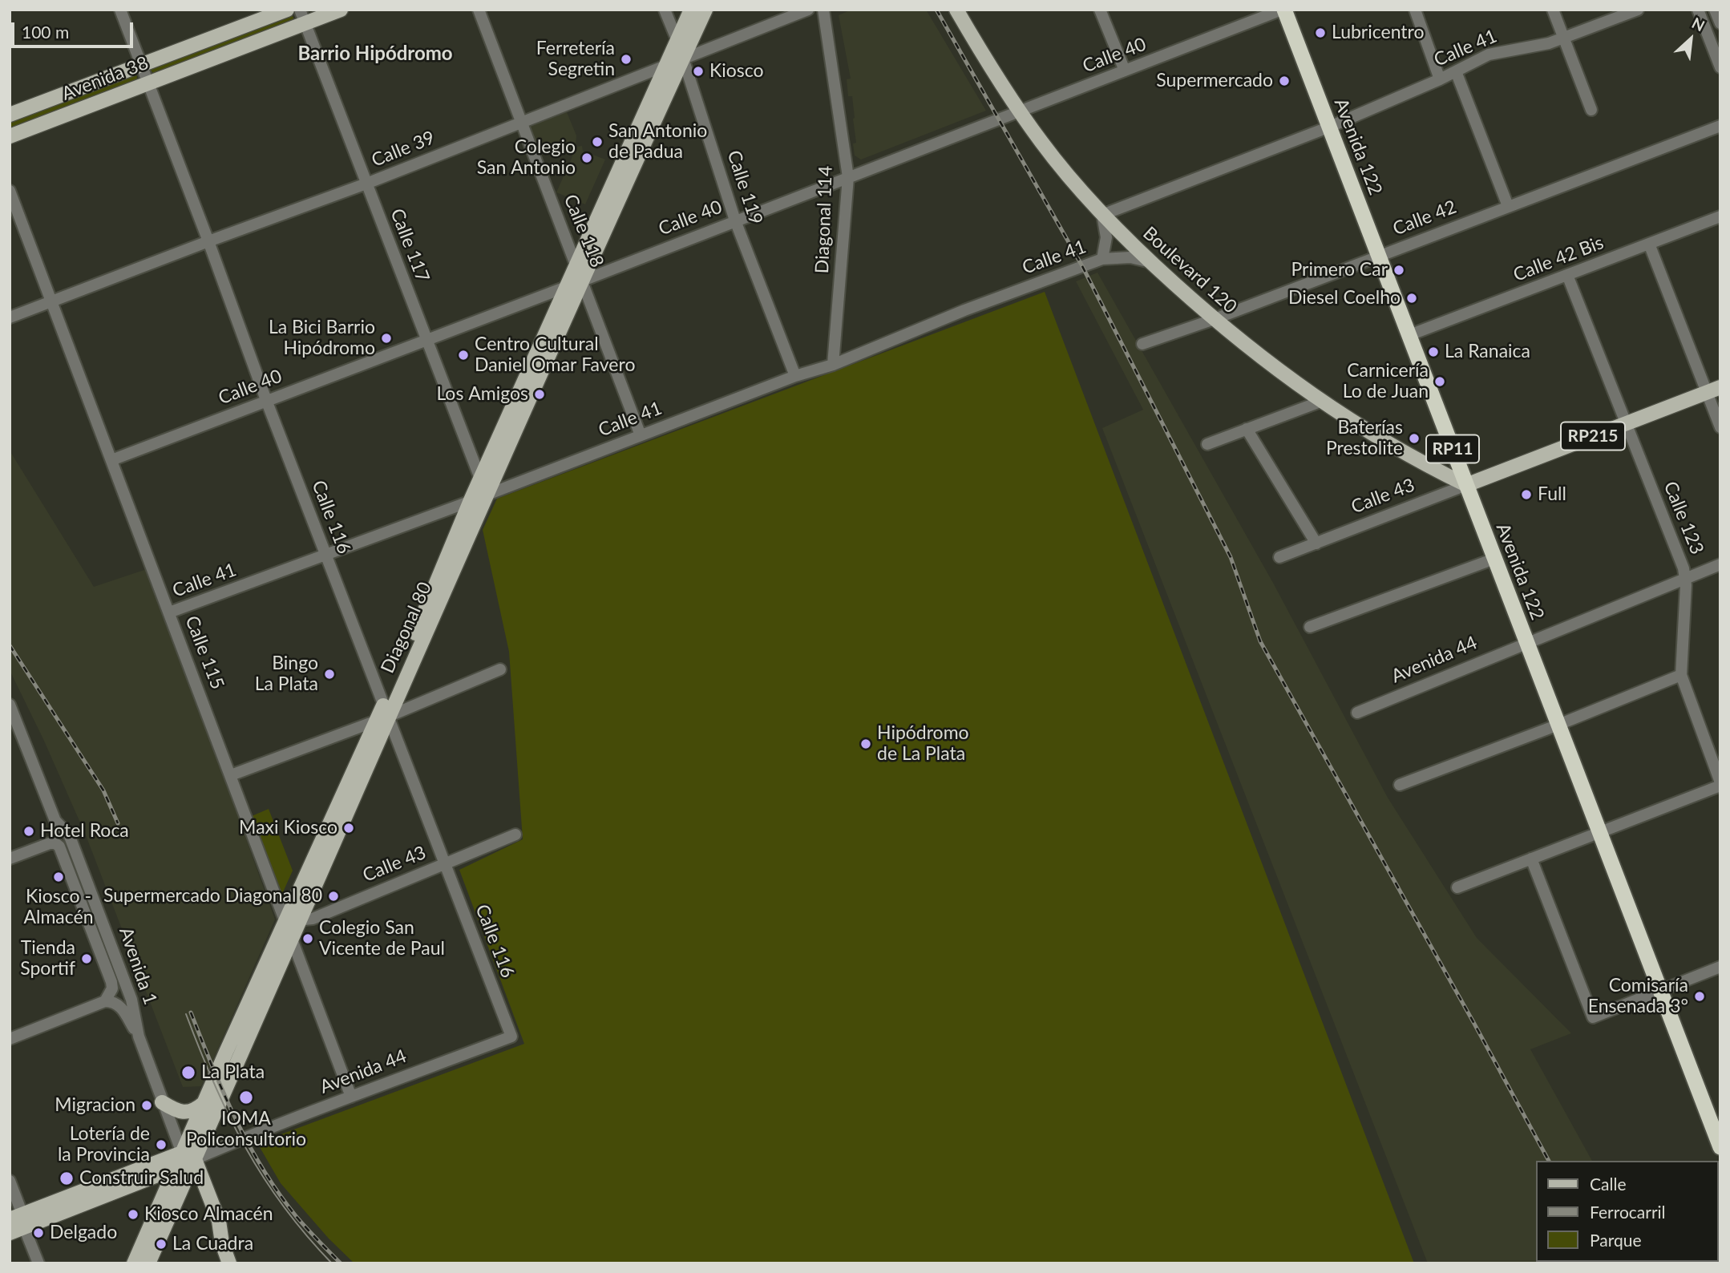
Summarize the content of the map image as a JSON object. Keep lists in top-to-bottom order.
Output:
{
  "streets": {
    "highway": ["Avenida 122", "RP11"],
    "main road": [
      "Avenida 38",
      "Boulevard 120",
      "RP215",
      "Calle 43",
      "Diagonal 80",
      "Avenida 44",
      "Avenida 1"
    ],
    "street": [
      "Calle 41",
      "Calle 40",
      "Calle 39",
      "Calle 119",
      "Calle 42",
      "Diagonal 114",
      "Calle 118",
      "Calle 117",
      "Calle 42 Bis",
      "Calle 116",
      "Calle 123",
      "Calle 115"
    ]
  },
  "crossings": [
    ["Calle 41", "Avenida 122"],
    ["Calle 41", "Calle 119"],
    ["Calle 41", "Diagonal 114"],
    ["Calle 41", "Calle 118"],
    ["Calle 41", "Calle 117"],
    ["Calle 41", "Boulevard 120"],
    ["Calle 41", "Calle 116"],
    ["Calle 41", "Diagonal 80"],
    ["Calle 41", "Calle 115"],
    ["Calle 40", "Avenida 122"],
    ["Calle 40", "Calle 119"],
    ["Calle 40", "Diagonal 114"],
    ["Calle 40", "Calle 118"],
    ["Calle 40", "Calle 117"],
    ["Calle 40", "Boulevard 120"],
    ["Calle 40", "Calle 116"],
    ["Calle 40", "Diagonal 80"],
    ["Calle 40", "Calle 115"],
    ["Avenida 38", "Calle 117"],
    ["Avenida 38", "Calle 116"],
    ["Avenida 122", "Calle 42"],
    ["Avenida 122", "Calle 42 Bis"],
    ["Avenida 122", "Boulevard 120"],
    ["Avenida 122", "Calle 43"],
    ["Avenida 122", "Avenida 44"],
    ["Calle 39", "Calle 119"],
    ["Calle 39", "Calle 118"],
    ["Calle 39", "Calle 117"],
    ["Calle 39", "Calle 116"],
    ["Calle 39", "Diagonal 80"],
    ["Calle 39", "Calle 115"],
    ["Calle 119", "Diagonal 80"],
    ["Calle 42", "Boulevard 120"],
    ["Calle 118", "Diagonal 80"],
    ["Calle 117", "Diagonal 80"],
    ["Calle 42 Bis", "Calle 123"],
    ["Boulevard 120", "Calle 43"],
    ["Calle 43", "Calle 116"],
    ["Calle 43", "Calle 123"],
    ["Calle 43", "Diagonal 80"],
    ["Calle 43", "Calle 115"],
    ["Calle 116", "Diagonal 80"],
    ["Calle 116", "Avenida 44"],
    ["Calle 123", "Avenida 44"],
    ["Diagonal 80", "Calle 115"],
    ["Diagonal 80", "Avenida 44"],
    ["Diagonal 80", "Avenida 1"],
    ["Calle 115", "Avenida 44"],
    ["Avenida 44", "Avenida 1"]
  ],
  "districts": ["Barrio Hipódromo"],
  "places": [
    "Lubricentro",
    "Ferretería Segretin",
    "Kiosco",
    "Supermercado",
    "San Antonio de Padua",
    "Colegio San Antonio",
    "Primero Car",
    "Diesel Coelho",
    "La Bici Barrio Hipódromo",
    "La Ranaica",
    "Centro Cultural Daniel Omar Favero",
    "Carnicería Lo de Juan",
    "Los Amigos",
    "Baterías Prestolite",
    "Full",
    "Bingo La Plata",
    "Hipódromo de La Plata",
    "Maxi Kiosco",
    "Hotel Roca",
    "Kiosco - Almacén",
    "Supermercado Diagonal 80",
    "Colegio San Vicente de Paul",
    "Tienda Sportif",
    "Comisaría Ensenada 3°",
    "La Plata",
    "IOMA Policonsultorio",
    "Migracion",
    "Lotería de la Provincia",
    "Construir Salud",
    "Kiosco Almacén",
    "Delgado",
    "La Cuadra"
  ],
  "legend": ["Calle", "Ferrocarril", "Parque"],
  "scale_bar": "100 m",
  "north": "top right"
}
